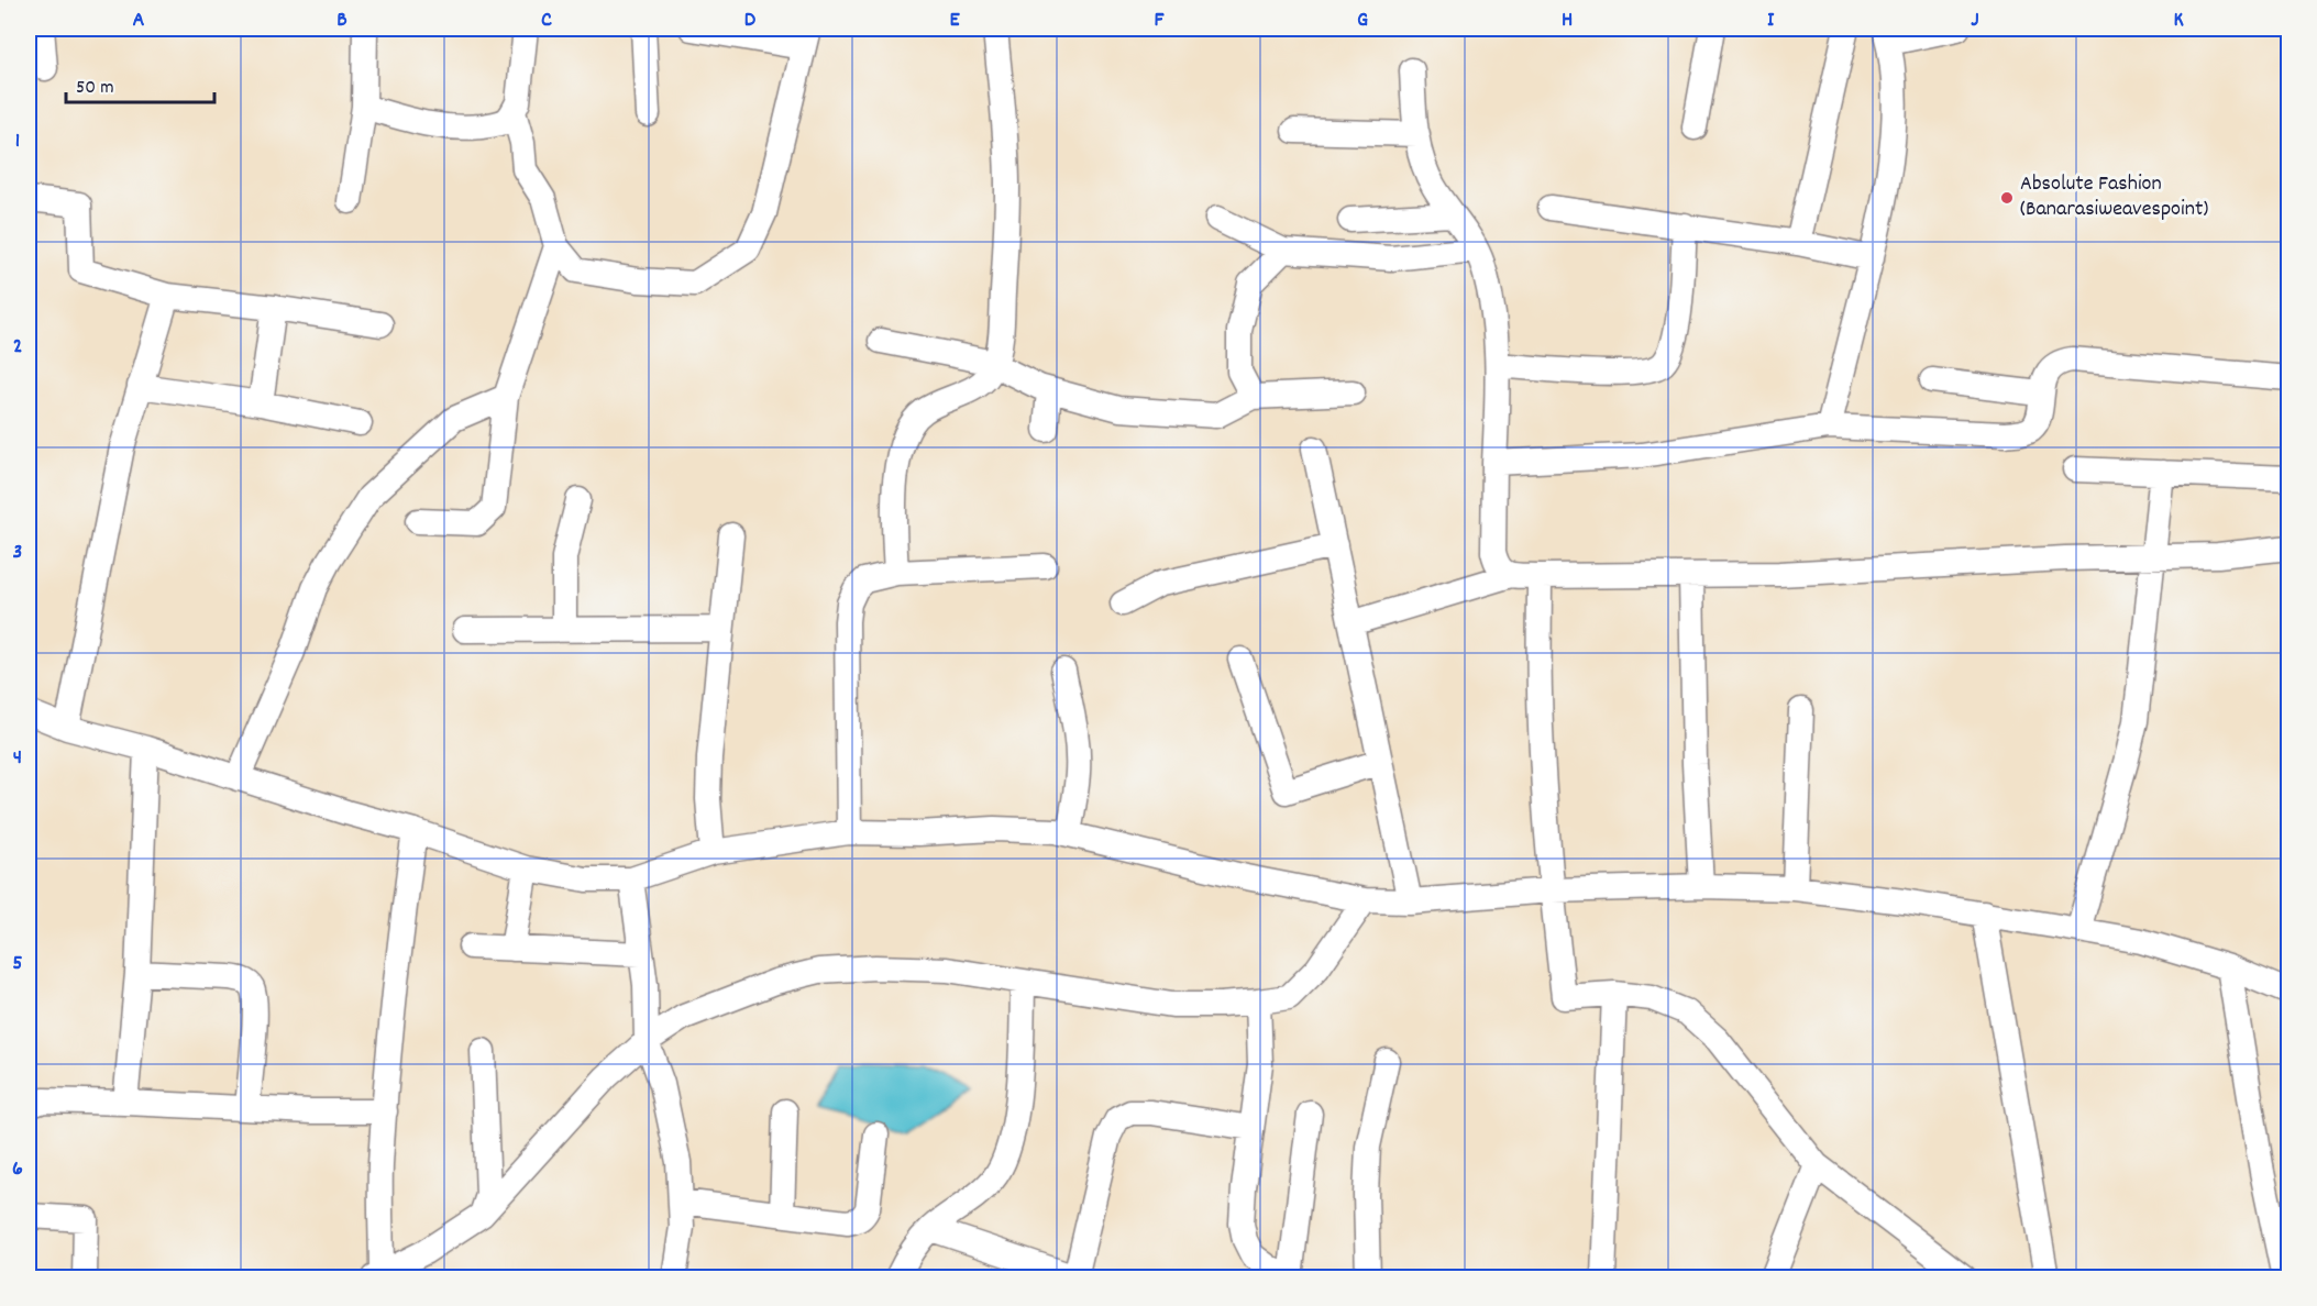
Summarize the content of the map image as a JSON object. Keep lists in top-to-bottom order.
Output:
{
  "places": ["Absolute Fashion (Banarasiweavespoint)"],
  "scale_bar": "50 m",
  "grid": {
    "columns": [
      "A",
      "B",
      "C",
      "D",
      "E",
      "F",
      "G",
      "H",
      "I",
      "J",
      "K"
    ],
    "rows": [
      "1",
      "2",
      "3",
      "4",
      "5",
      "6"
    ]
  }
}
